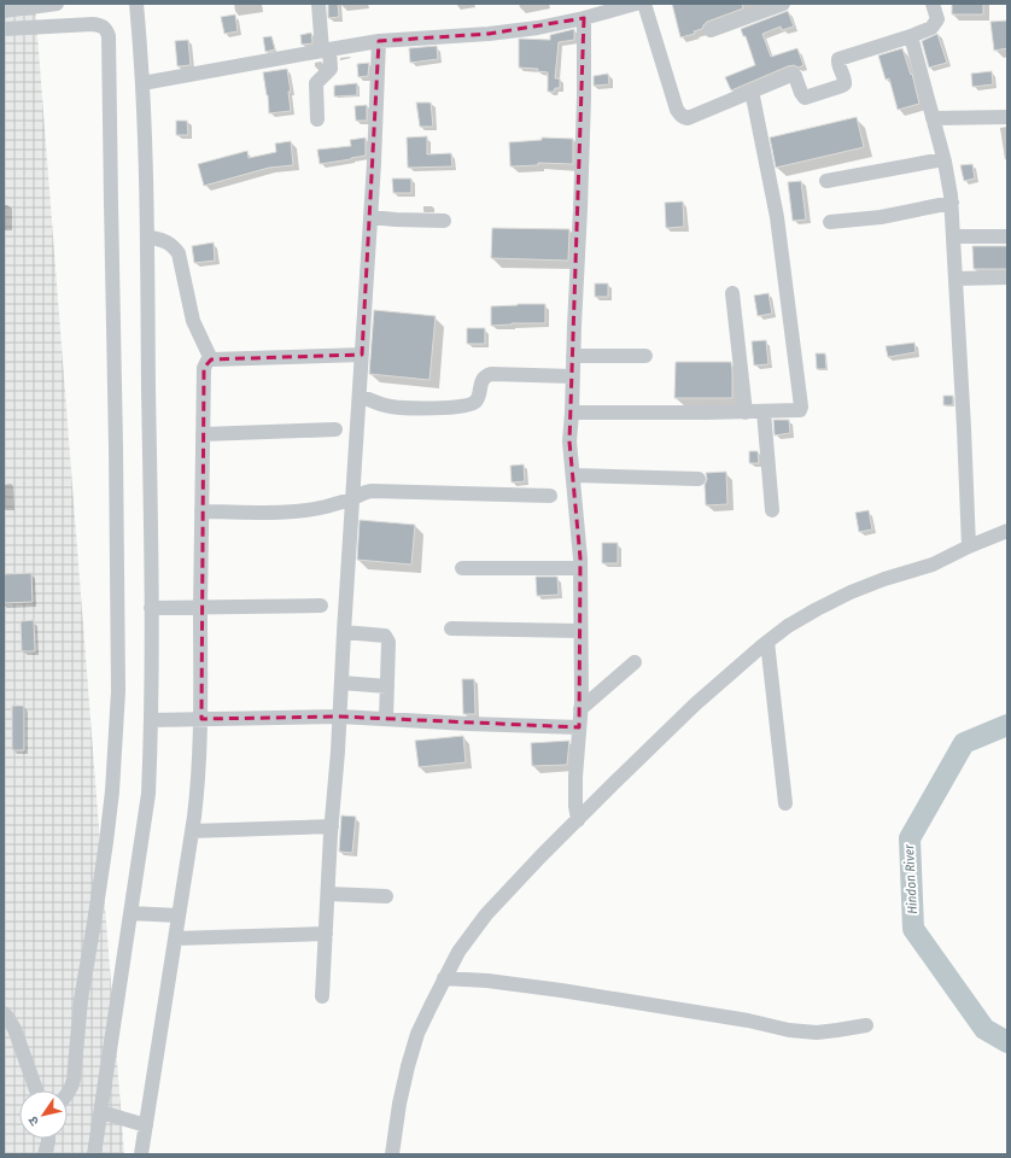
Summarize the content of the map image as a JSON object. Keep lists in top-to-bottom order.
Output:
{
  "water": ["Hindon River"],
  "north": "bottom left"
}
